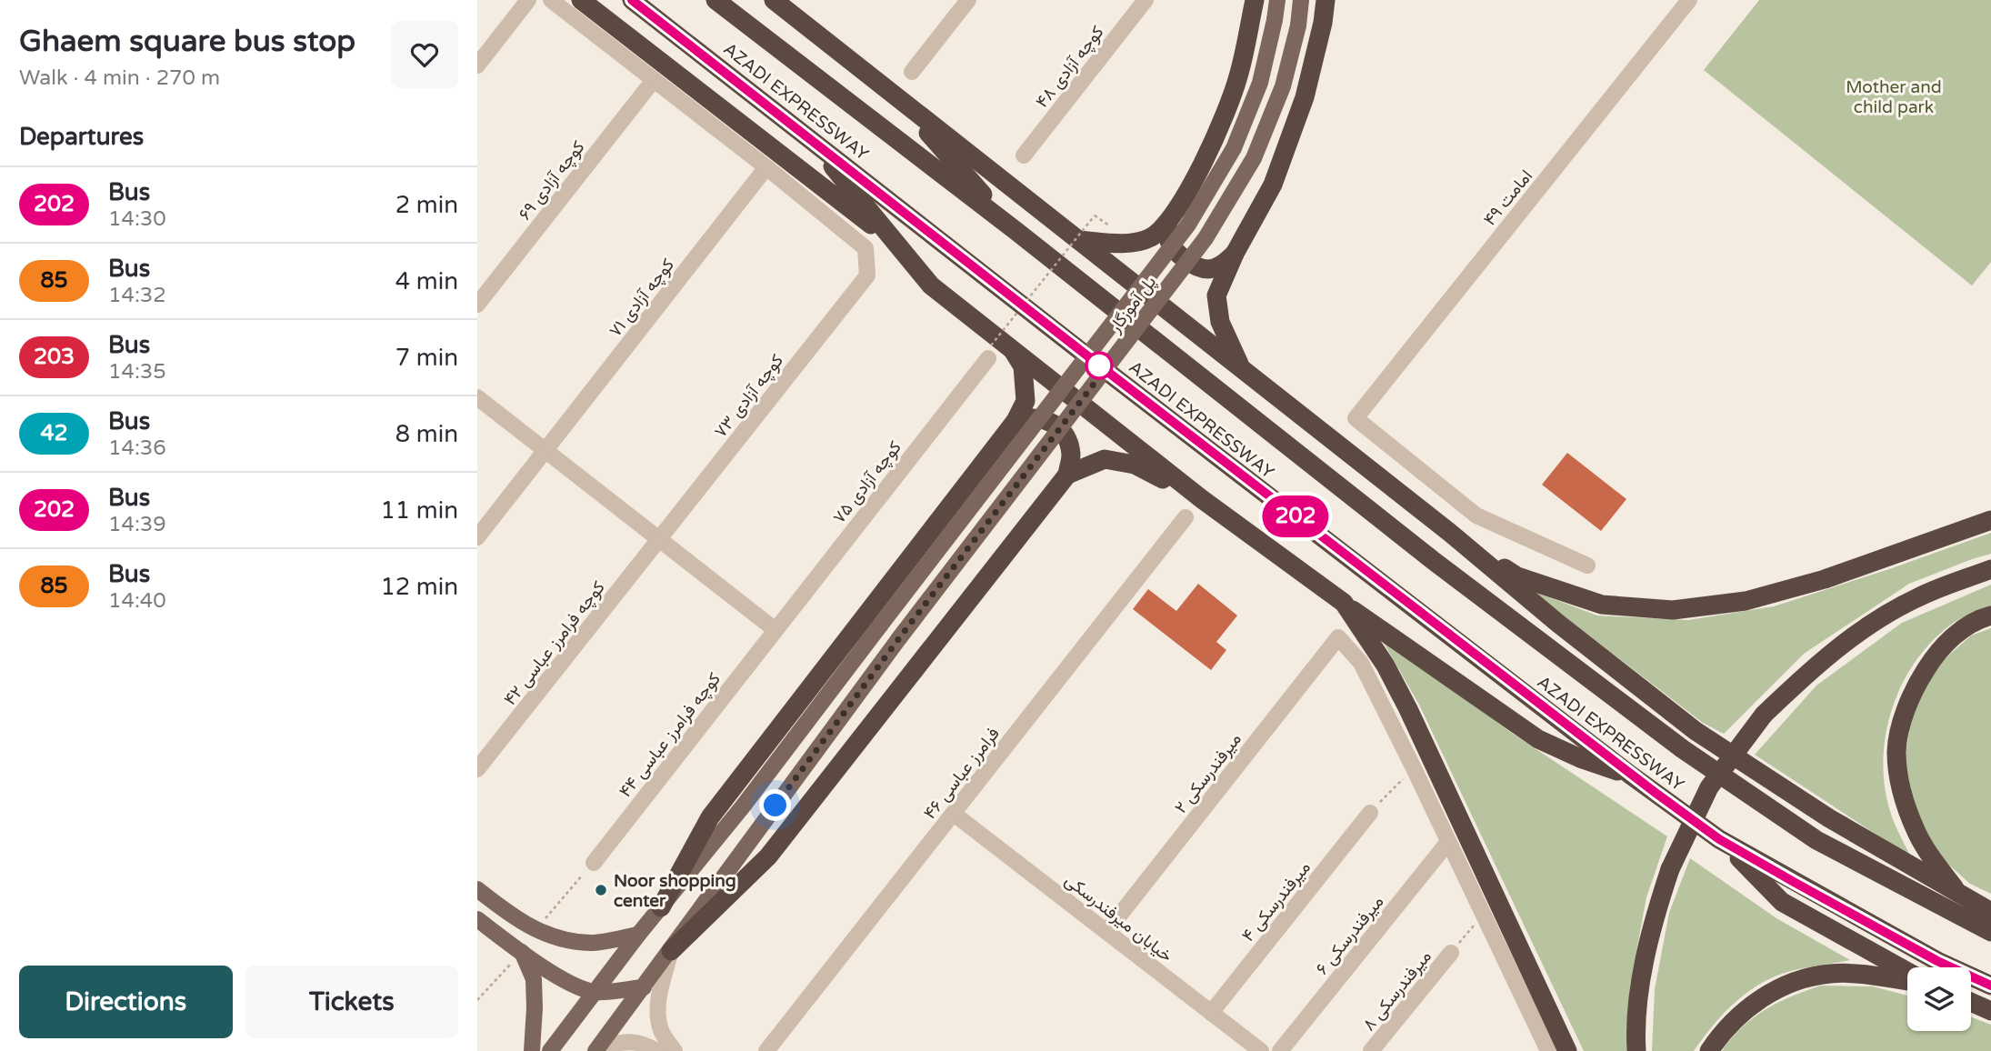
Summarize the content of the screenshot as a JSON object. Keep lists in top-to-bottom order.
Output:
{
  "streets": {
    "highway": ["AZADI EXPRESSWAY"],
    "main road": ["پل آموزگار"],
    "street": [
      "کوچه آزادی ۴۸",
      "کوچه آزادی ۶۹",
      "امامت ۴۹",
      "کوچه آزادی ۷۱",
      "کوچه آزادی ۷۳",
      "کوچه آزادی ۷۵",
      "کوچه فرامرز عباسی ۴۲",
      "کوچه فرامرز عباسی ۴۴",
      "فرامرز عباسی ۴۶",
      "میرفندرسکی ۲",
      "میرفندرسکی ۴",
      "خیابان میرفندرسکی",
      "میرفندرسکی ۶",
      "میرفندرسکی ۸"
    ]
  },
  "crossings": [
    ["کوچه آزادی ۷۱", "کوچه آزادی ۷۳"],
    ["کوچه آزادی ۷۳", "کوچه فرامرز عباسی ۴۲"],
    ["کوچه آزادی ۷۵", "کوچه فرامرز عباسی ۴۴"],
    ["فرامرز عباسی ۴۶", "خیابان میرفندرسکی"],
    ["میرفندرسکی ۲", "خیابان میرفندرسکی"],
    ["میرفندرسکی ۴", "خیابان میرفندرسکی"]
  ],
  "parks": ["Mother and child park"],
  "places": ["Noor shopping center"],
  "lines": ["bus line 202"],
  "page": {
    "heading": [
      ["Ghaem square bus stop", "Walk · 4 min · 270 m"],
      "Departures"
    ],
    "on_map": "202",
    "list": [
      {
        "mark": "202",
        "name": "Bus",
        "note": "14:30",
        "value": "2 min"
      },
      {
        "mark": "85",
        "name": "Bus",
        "note": "14:32",
        "value": "4 min"
      },
      {
        "mark": "203",
        "name": "Bus",
        "note": "14:35",
        "value": "7 min"
      },
      {
        "mark": "42",
        "name": "Bus",
        "note": "14:36",
        "value": "8 min"
      },
      {
        "mark": "202",
        "name": "Bus",
        "note": "14:39",
        "value": "11 min"
      },
      {
        "mark": "85",
        "name": "Bus",
        "note": "14:40",
        "value": "12 min"
      }
    ],
    "buttons": ["Directions", "Tickets"]
  }
}
